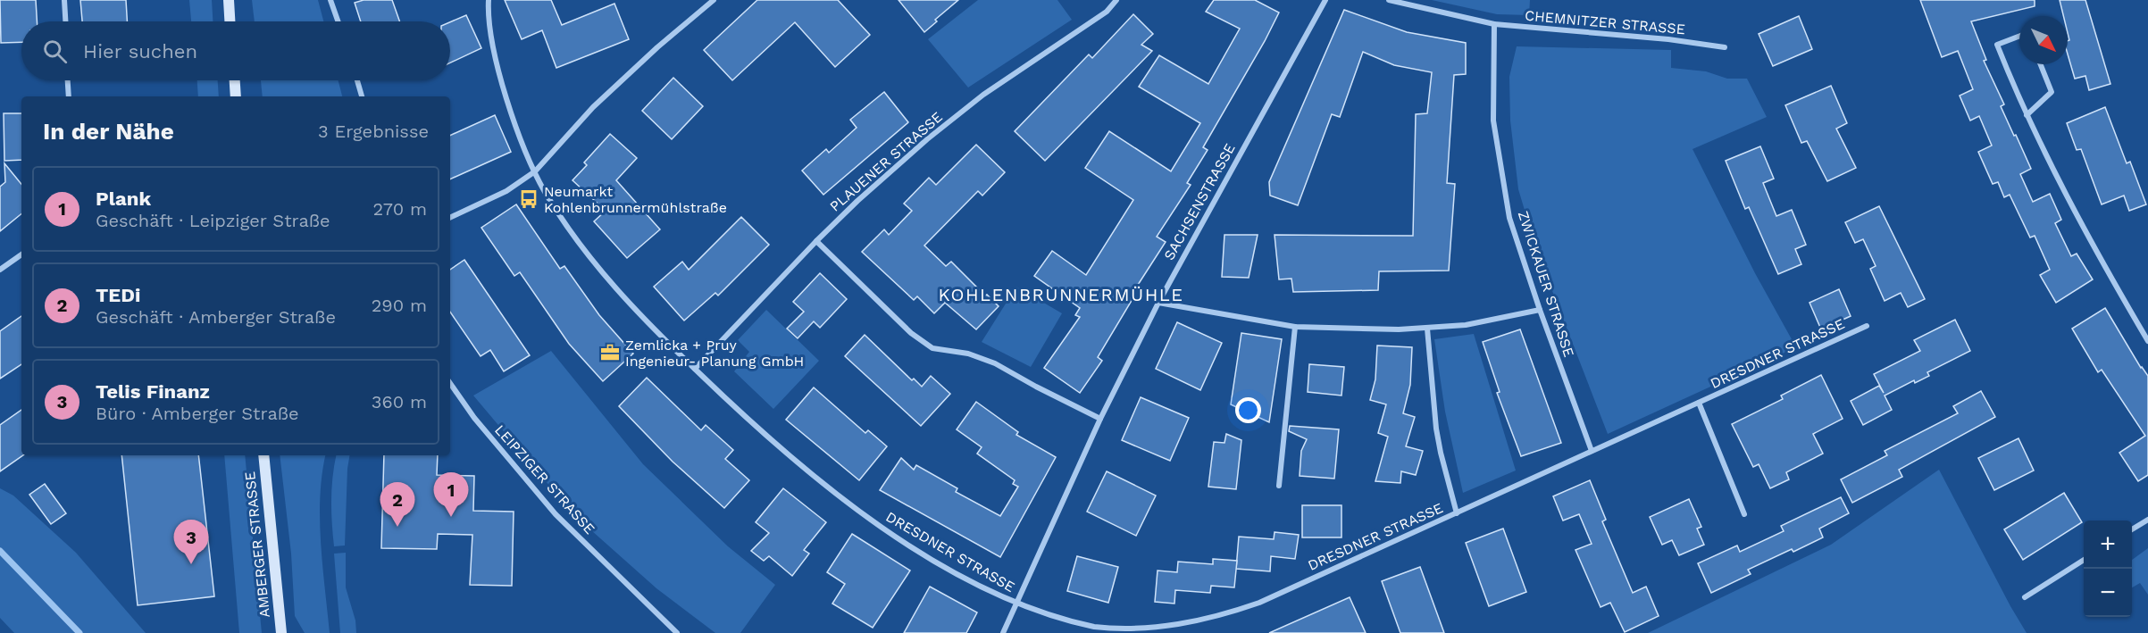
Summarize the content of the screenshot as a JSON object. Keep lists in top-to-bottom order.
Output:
{
  "streets": {
    "main road": ["AMBERGER STRASSE"],
    "street": [
      "CHEMNITZER STRASSE",
      "PLAUENER STRASSE",
      "SACHSENSTRASSE",
      "ZWICKAUER STRASSE",
      "DRESDNER STRASSE",
      "LEIPZIGER STRASSE"
    ]
  },
  "crossings": [
    ["CHEMNITZER STRASSE", "ZWICKAUER STRASSE"],
    ["PLAUENER STRASSE", "DRESDNER STRASSE"],
    ["SACHSENSTRASSE", "DRESDNER STRASSE"],
    ["ZWICKAUER STRASSE", "DRESDNER STRASSE"]
  ],
  "districts": ["KOHLENBRUNNERMÜHLE"],
  "places": {
    "bus stop": ["Neumarkt Kohlenbrunnermühlstraße"],
    "office": ["Zemlicka + Pruy Ingenieur- Planung GmbH"]
  },
  "north": "bottom right",
  "page": {
    "search": "Hier suchen",
    "heading": ["In der Nähe", "3 Ergebnisse"],
    "list": [
      {
        "mark": "1",
        "name": "Plank",
        "note": "Geschäft · Leipziger Straße",
        "value": "270 m"
      },
      {
        "mark": "2",
        "name": "TEDi",
        "note": "Geschäft · Amberger Straße",
        "value": "290 m"
      },
      {
        "mark": "3",
        "name": "Telis Finanz",
        "note": "Büro · Amberger Straße",
        "value": "360 m"
      }
    ],
    "pins": ["1", "2", "3"],
    "map_buttons": ["+", "−"]
  }
}
